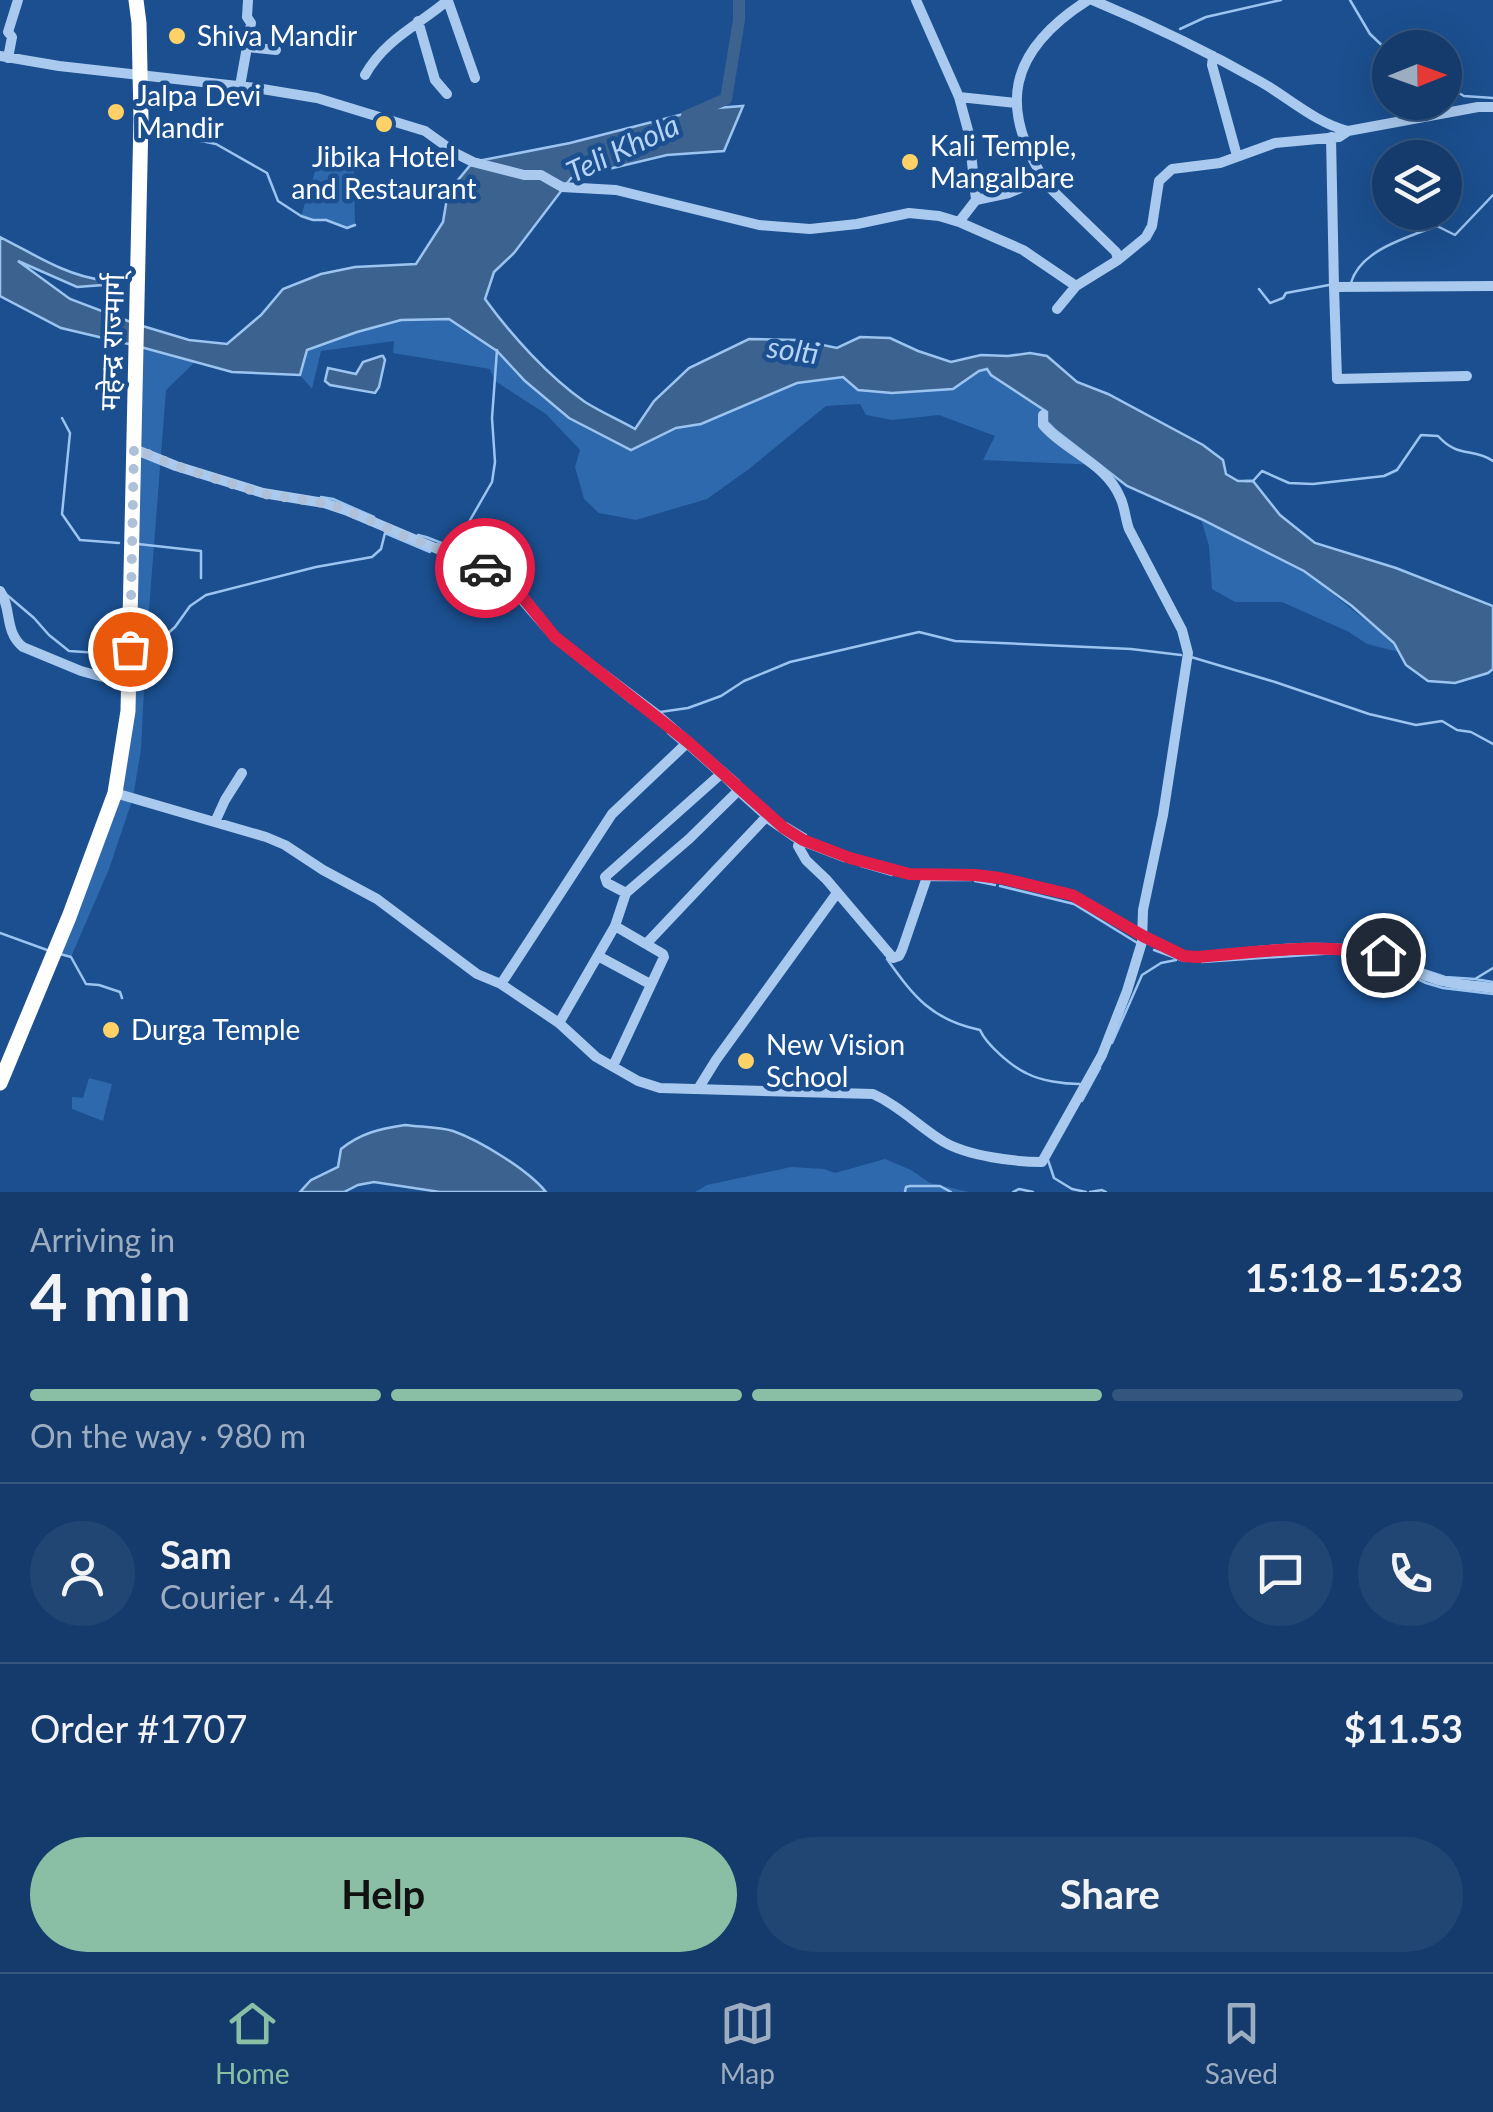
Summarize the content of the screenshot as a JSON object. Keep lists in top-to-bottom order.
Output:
{
  "streets": {
    "highway": ["महेन्द्र राज्मार्ग्"]
  },
  "water": ["Teli Khola", "solti"],
  "places": [
    "Shiva Mandir",
    "Jalpa Devi Mandir",
    "Jibika Hotel and Restaurant",
    "Kali Temple, Mangalbare",
    "Durga Temple",
    "New Vision School"
  ],
  "north": "right",
  "page": {
    "heading": ["4 min", "Arriving in", "15:18–15:23"],
    "panel": [
      "Sam",
      "Courier · 4.4",
      "Order #1707",
      "$11.53"
    ],
    "bar": "On the way · 980 m",
    "buttons": ["Help", "Share"],
    "tabs": ["Home", "Map", "Saved"]
  }
}
